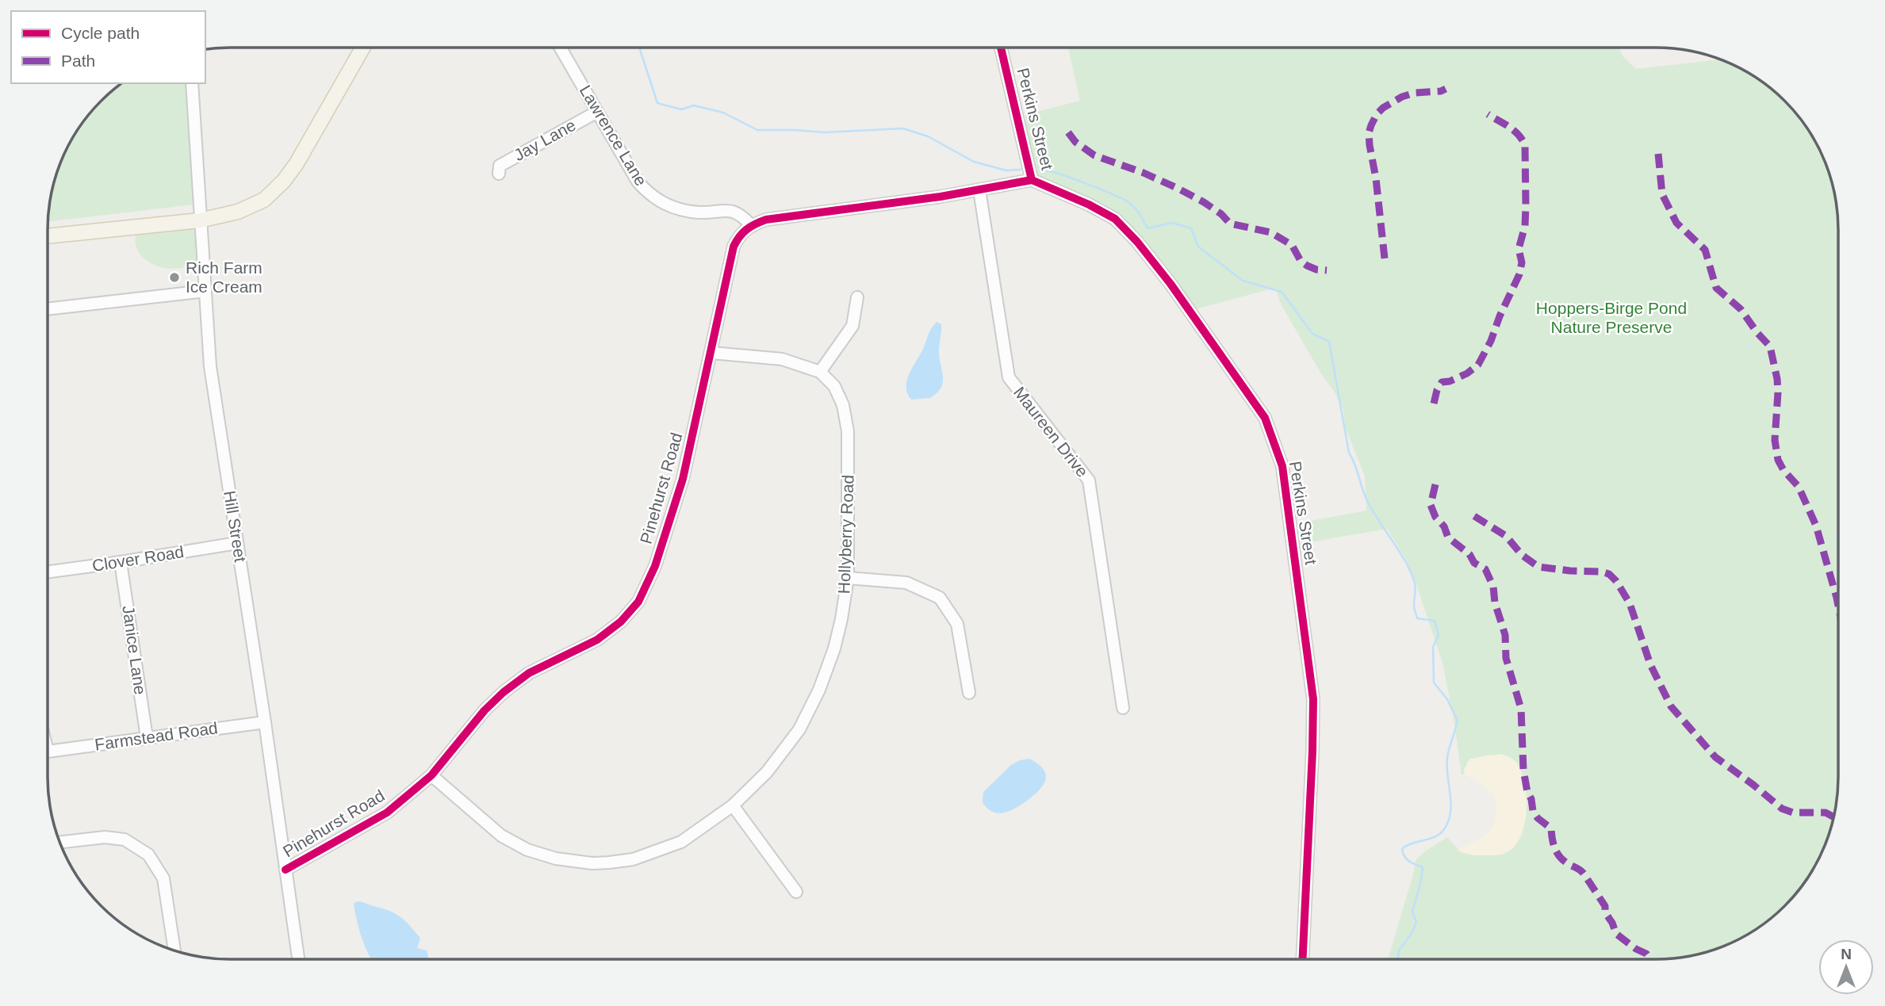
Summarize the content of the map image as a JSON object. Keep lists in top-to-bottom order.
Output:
{
  "streets": {
    "street": [
      "Perkins Street",
      "Lawrence Lane",
      "Jay Lane",
      "Maureen Drive",
      "Pinehurst Road",
      "Hill Street",
      "Hollyberry Road",
      "Clover Road",
      "Janice Lane",
      "Farmstead Road"
    ]
  },
  "crossings": [
    ["Lawrence Lane", "Jay Lane"],
    ["Lawrence Lane", "Pinehurst Road"],
    ["Pinehurst Road", "Hill Street"],
    ["Pinehurst Road", "Hollyberry Road"],
    ["Hill Street", "Clover Road"],
    ["Hill Street", "Farmstead Road"],
    ["Clover Road", "Janice Lane"],
    ["Janice Lane", "Farmstead Road"]
  ],
  "parks": ["Hoppers-Birge Pond Nature Preserve"],
  "places": ["Rich Farm Ice Cream"],
  "legend": ["Cycle path", "Path"],
  "north": "top"
}
